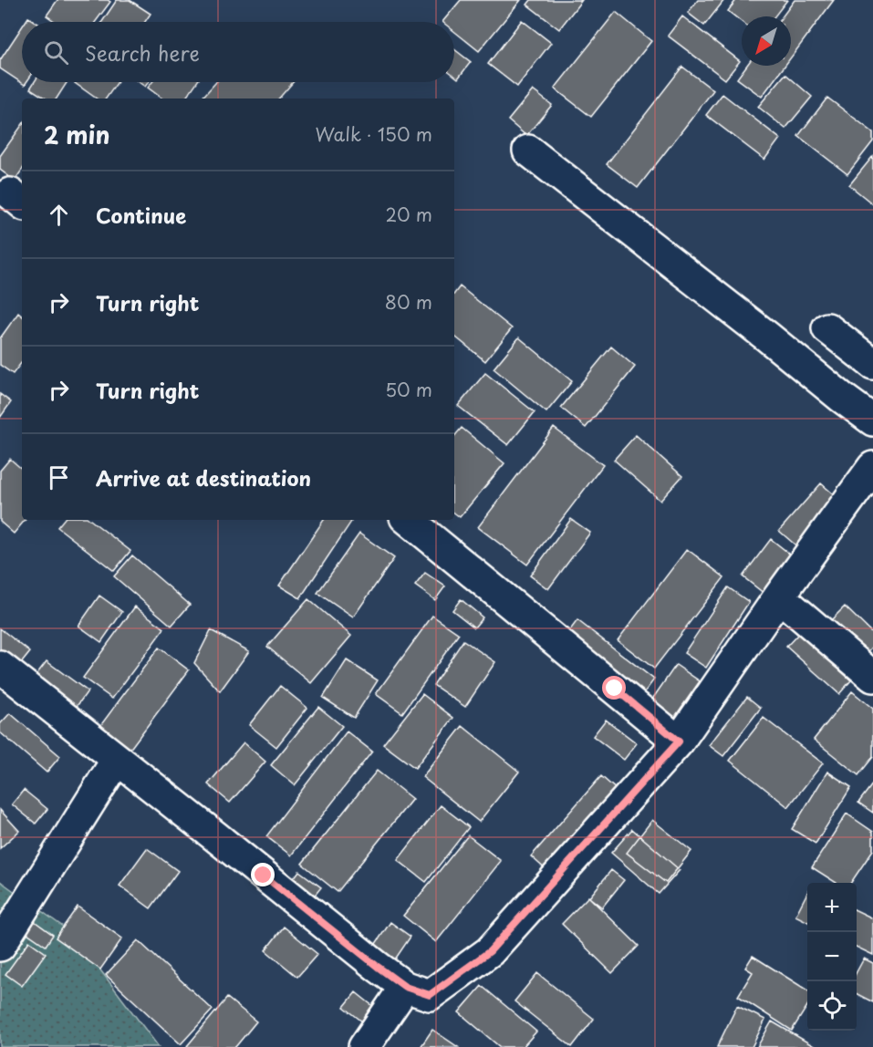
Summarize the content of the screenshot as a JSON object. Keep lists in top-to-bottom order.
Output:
{
  "north": "bottom left",
  "page": {
    "search": "Search here",
    "heading": ["2 min", "Walk · 150 m"],
    "list": [
      ["Continue", "20 m"],
      ["Turn right", "80 m"],
      ["Turn right", "50 m"],
      "Arrive at destination"
    ],
    "map_buttons": ["+", "−"]
  }
}
